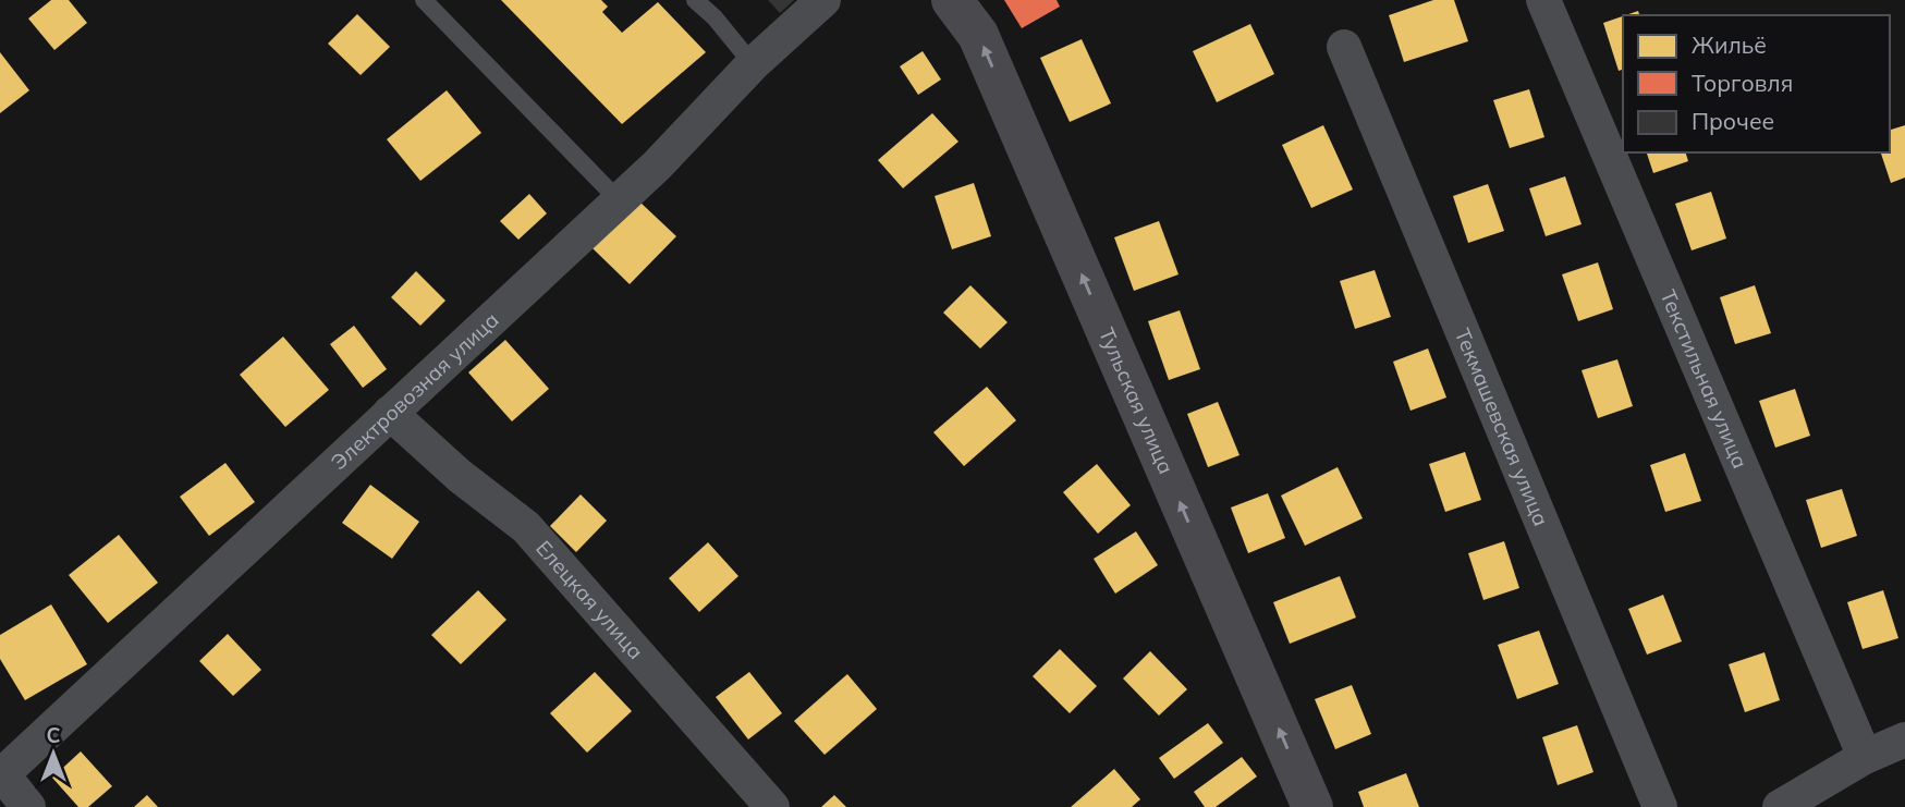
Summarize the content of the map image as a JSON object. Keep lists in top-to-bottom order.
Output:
{
  "streets": {
    "main road": ["Тульская улица"],
    "street": [
      "Текстильная улица",
      "Электровозная улица",
      "Текмашевская улица",
      "Елецкая улица"
    ]
  },
  "crossings": [
    ["Электровозная улица", "Елецкая улица"]
  ],
  "one_way": ["Тульская улица"],
  "legend": ["Жильё", "Торговля", "Прочее"],
  "north": "top"
}
